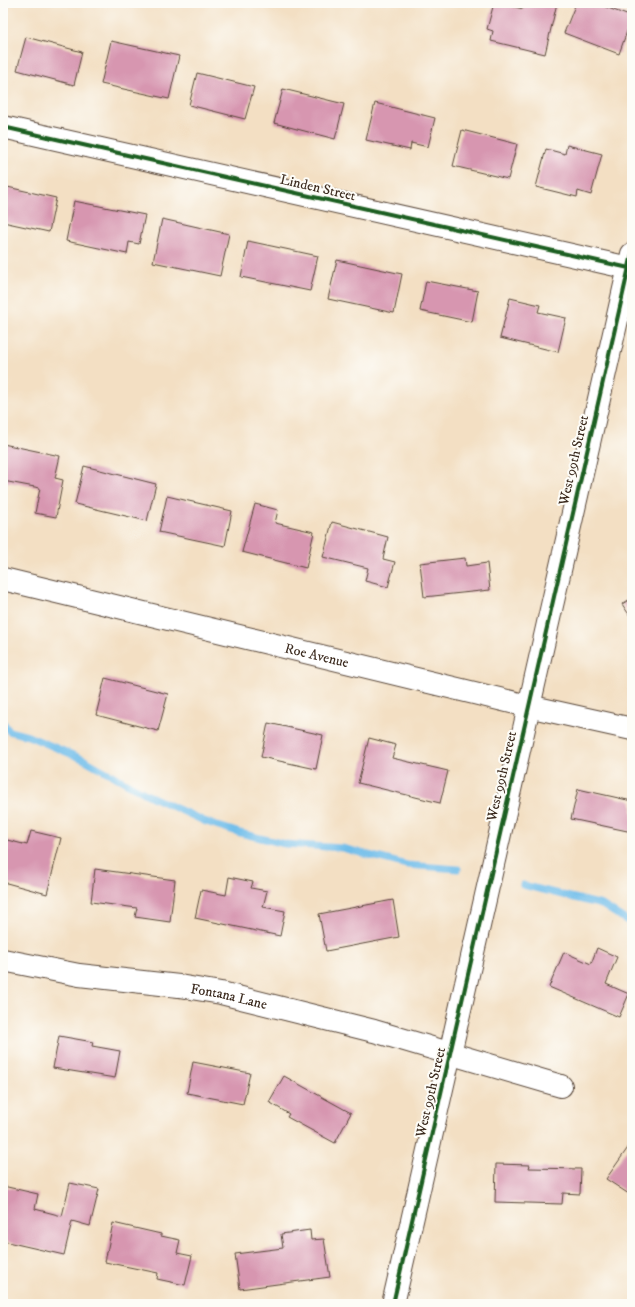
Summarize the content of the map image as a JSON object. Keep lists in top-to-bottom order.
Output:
{
  "streets": {
    "street": [
      "Linden Street",
      "West 99th Street",
      "Roe Avenue",
      "Fontana Lane"
    ]
  },
  "crossings": [
    ["Linden Street", "West 99th Street"],
    ["West 99th Street", "Roe Avenue"],
    ["West 99th Street", "Fontana Lane"]
  ]
}
